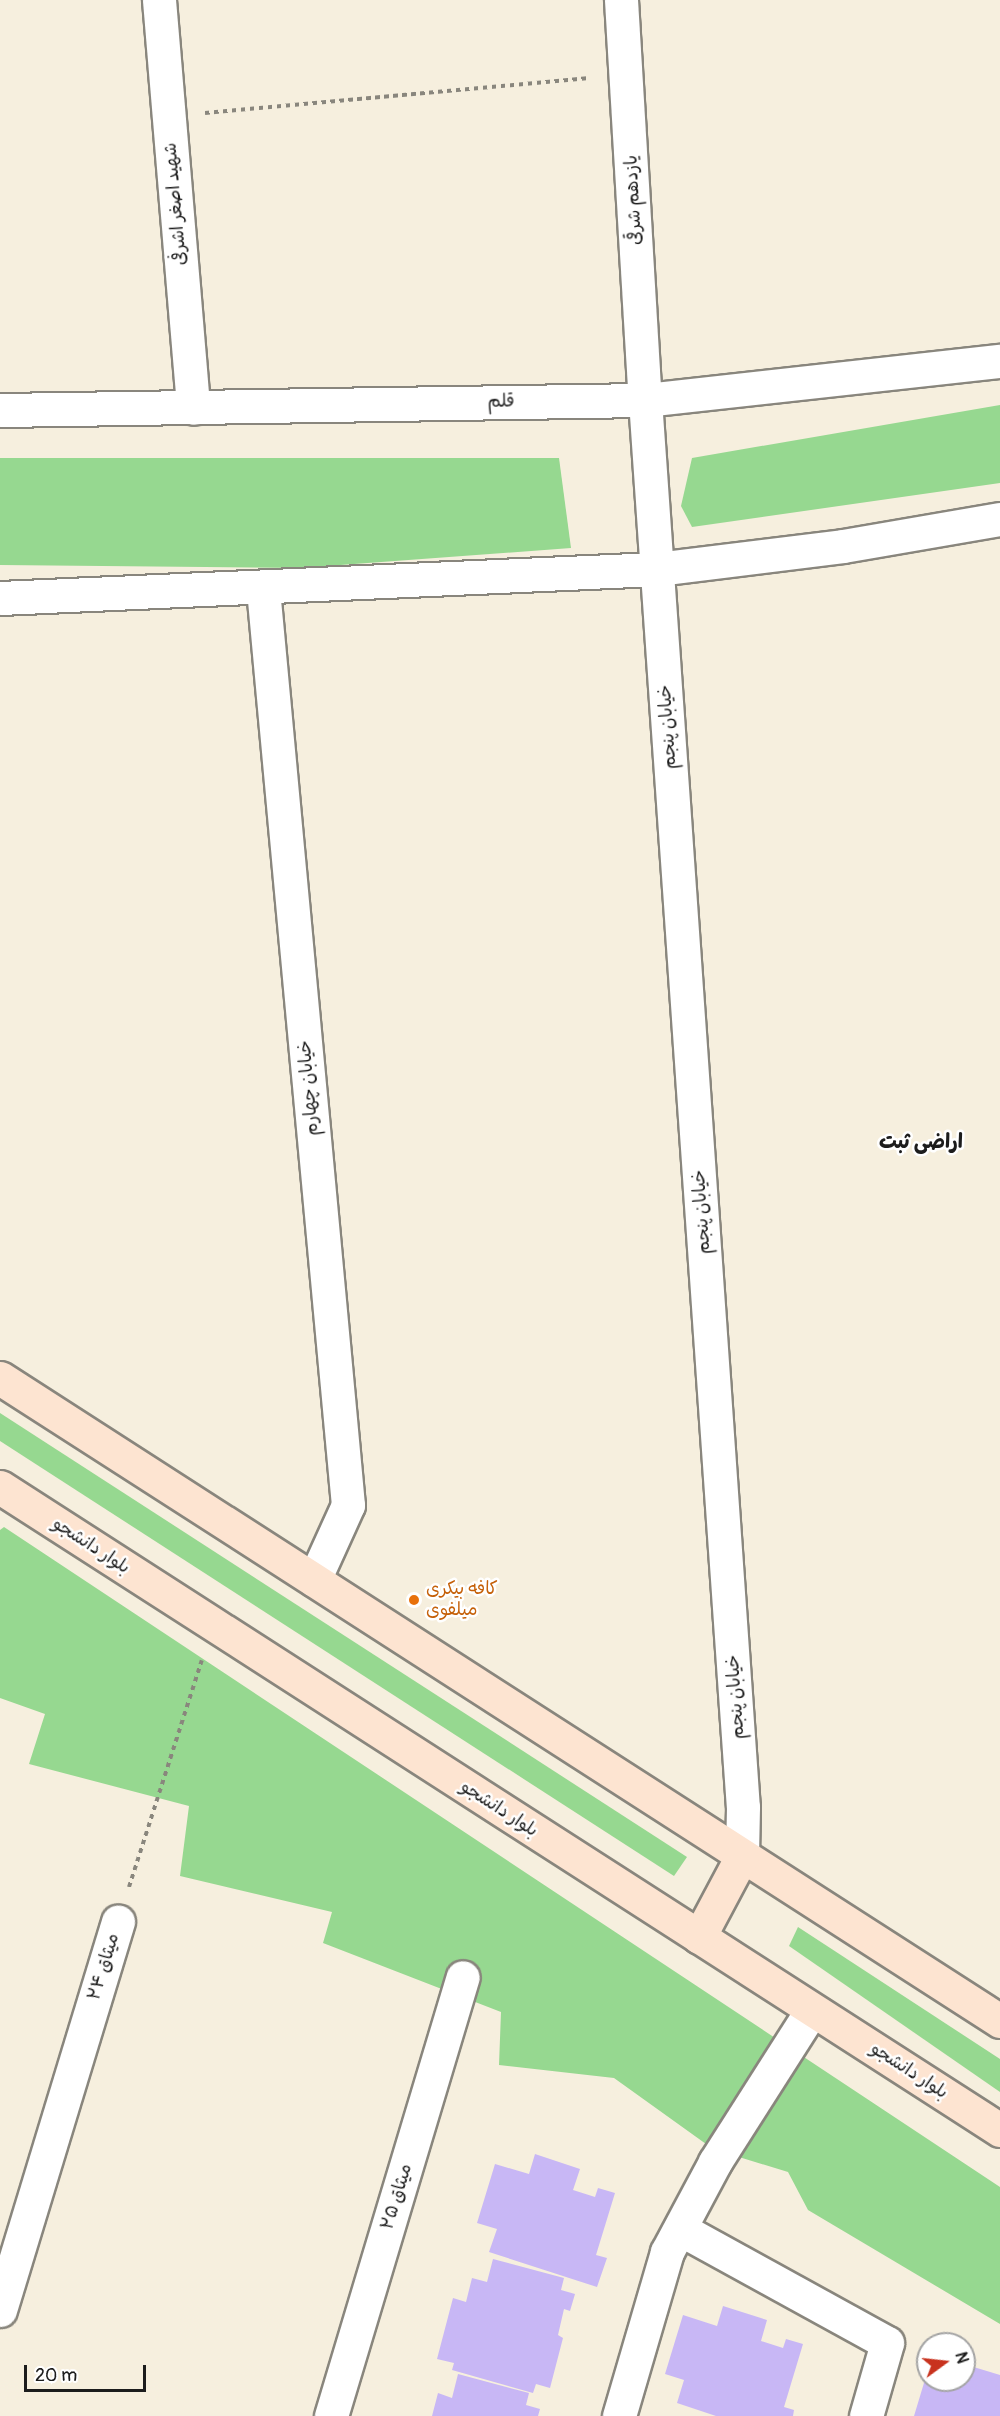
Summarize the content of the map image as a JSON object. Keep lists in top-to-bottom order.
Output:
{
  "streets": {
    "main road": ["بلوار دانشجو"],
    "street": [
      "یازدهم شرقی",
      "شهید اصغر اشرفی",
      "قلم",
      "خیابان پنجم",
      "خیابان چهارم",
      "میثاق ۲۴",
      "میثاق ۲۵"
    ]
  },
  "crossings": [
    ["یازدهم شرقی", "قلم"],
    ["یازدهم شرقی", "خیابان پنجم"],
    ["شهید اصغر اشرفی", "قلم"],
    ["بلوار دانشجو", "میثاق ۲۴"]
  ],
  "districts": ["اراضی ثبت"],
  "places": ["کافه بیکری میلفوی"],
  "scale_bar": "20 m",
  "north": "right"
}
